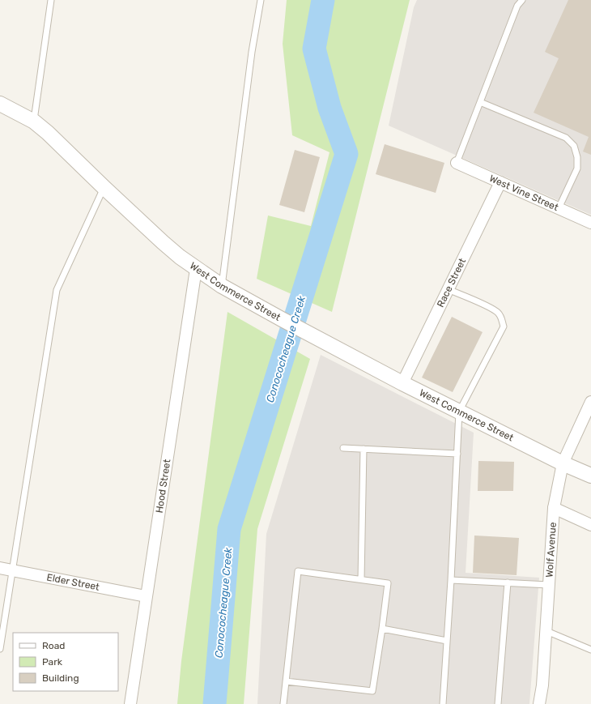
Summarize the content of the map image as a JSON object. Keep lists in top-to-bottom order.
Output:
{
  "streets": {
    "street": [
      "West Vine Street",
      "Race Street",
      "West Commerce Street",
      "Hood Street",
      "Wolf Avenue",
      "Elder Street"
    ]
  },
  "crossings": [
    ["West Vine Street", "Race Street"],
    ["Race Street", "West Commerce Street"],
    ["West Commerce Street", "Hood Street"],
    ["West Commerce Street", "Wolf Avenue"],
    ["Hood Street", "Elder Street"]
  ],
  "water": ["Conococheague Creek"],
  "legend": ["Road", "Park", "Building"]
}
